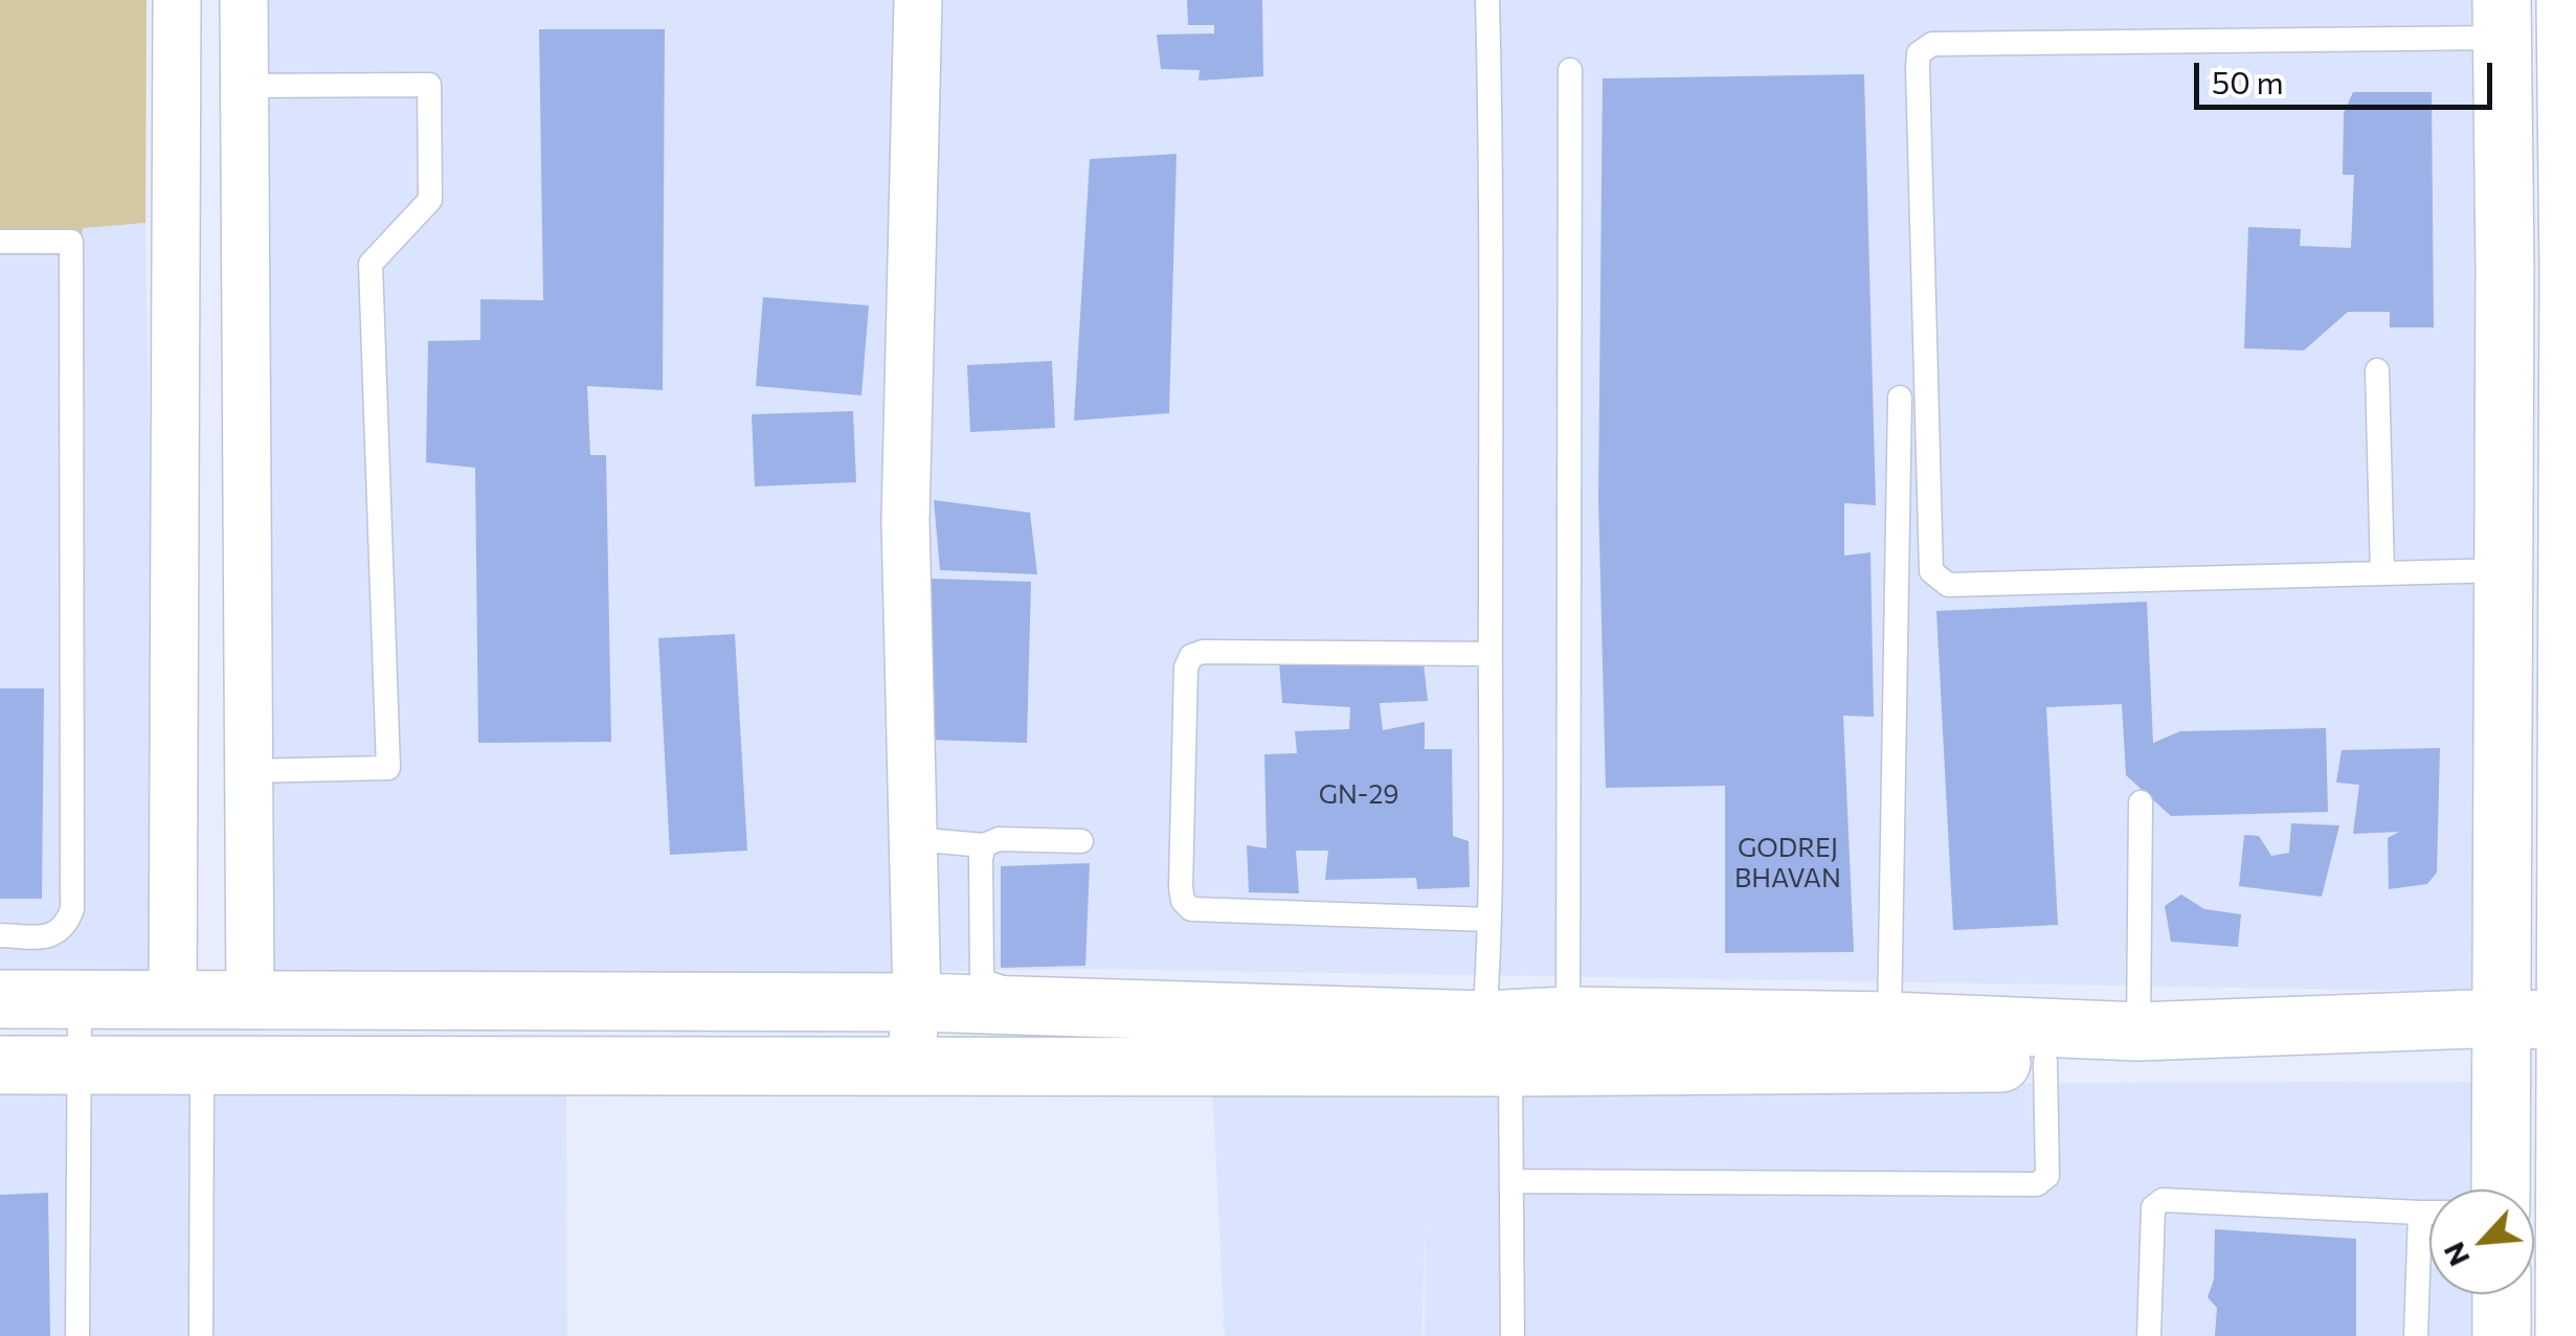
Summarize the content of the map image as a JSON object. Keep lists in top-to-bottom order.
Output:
{
  "house_numbers": ["GN-29", "GODREJ BHAVAN"],
  "scale_bar": "50 m",
  "north": "bottom left"
}
